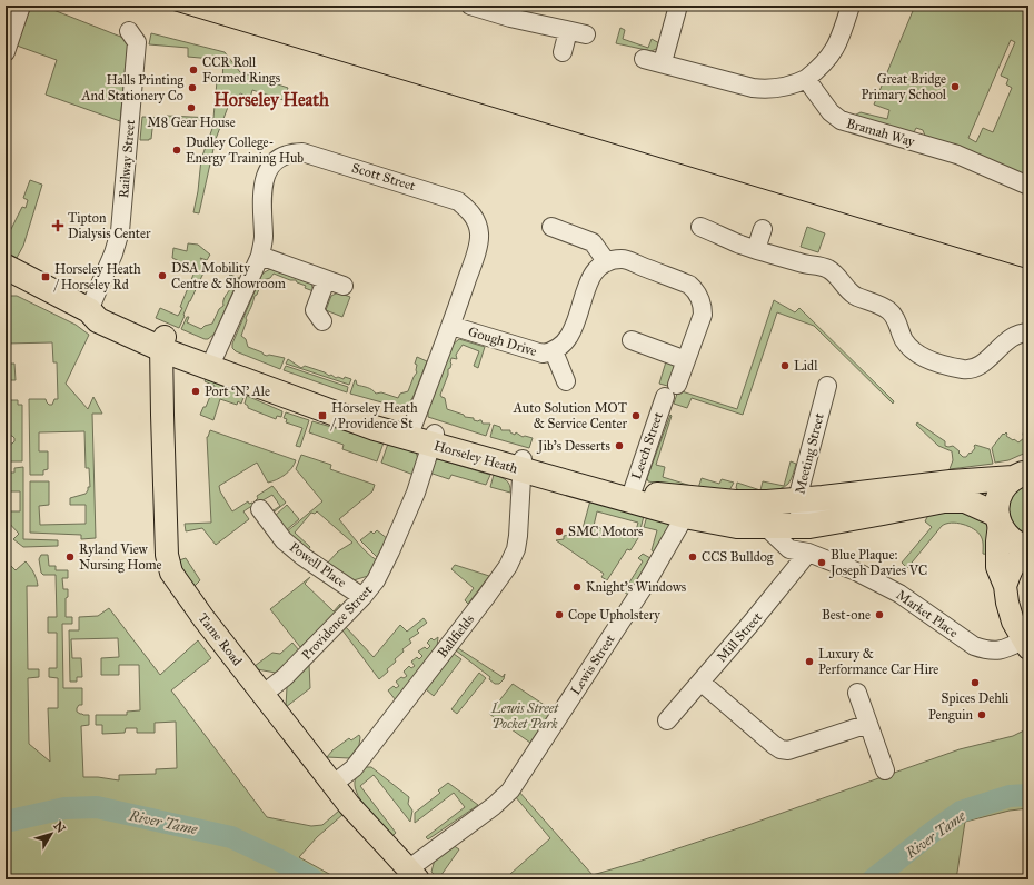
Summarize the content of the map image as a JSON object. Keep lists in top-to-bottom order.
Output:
{
  "streets": {
    "highway": ["Horseley Heath"],
    "main road": ["Market Place", "Tame Road"],
    "street": [
      "Bramah Way",
      "Railway Street",
      "Scott Street",
      "Gough Drive",
      "Leech Street",
      "Meeting Street",
      "Powell Place",
      "Providence Street",
      "Ballfields",
      "Mill Street",
      "Lewis Street"
    ]
  },
  "crossings": [
    ["Railway Street", "Horseley Heath"],
    ["Scott Street", "Gough Drive"],
    ["Scott Street", "Horseley Heath"],
    ["Scott Street", "Providence Street"],
    ["Leech Street", "Horseley Heath"],
    ["Meeting Street", "Horseley Heath"],
    ["Horseley Heath", "Market Place"],
    ["Horseley Heath", "Providence Street"],
    ["Horseley Heath", "Ballfields"],
    ["Horseley Heath", "Tame Road"],
    ["Horseley Heath", "Lewis Street"],
    ["Powell Place", "Providence Street"],
    ["Market Place", "Mill Street"],
    ["Providence Street", "Tame Road"],
    ["Ballfields", "Tame Road"],
    ["Tame Road", "Lewis Street"]
  ],
  "districts": ["Horseley Heath"],
  "water": ["River Tame"],
  "parks": ["Lewis Street Pocket Park"],
  "places": {
    "other": [
      "CCR Roll Formed Rings",
      "Great Bridge Primary School",
      "Halls Printing And Stationery Co",
      "M8 Gear House",
      "Dudley College- Energy Training Hub",
      "DSA Mobility Centre & Showroom",
      "Lidl",
      "Port ‘N’ Ale",
      "Auto Solution MOT & Service Center",
      "Jib's Desserts",
      "SMC Motors",
      "Ryland View Nursing Home",
      "CCS Bulldog",
      "Blue Plaque: Joseph Davies VC",
      "Knight's Windows",
      "Cope Upholstery",
      "Best-one",
      "Luxury & Performance Car Hire",
      "Spices Dehli",
      "Penguin"
    ],
    "health": ["Tipton Dialysis Center"],
    "transit": ["Horseley Heath / Horseley Rd", "Horseley Heath / Providence St"]
  },
  "north": "top right"
}
